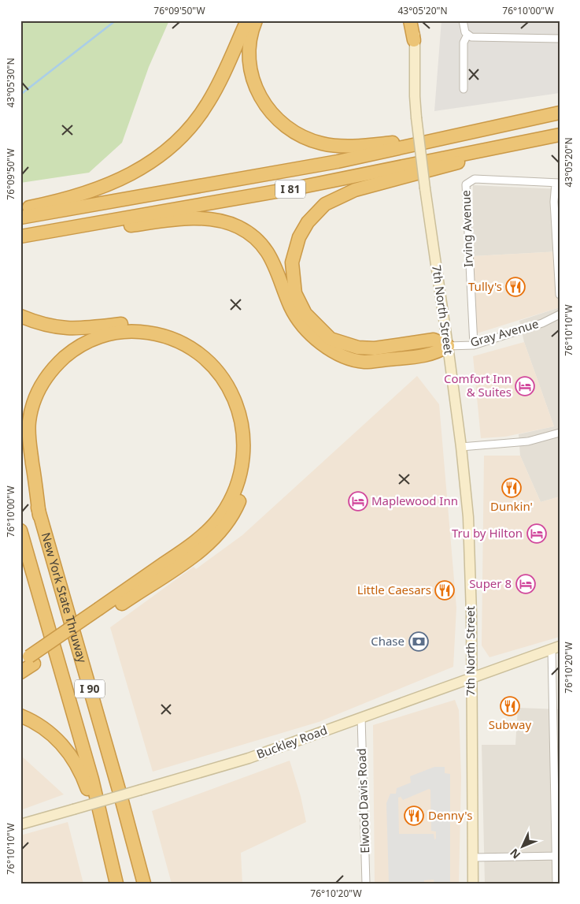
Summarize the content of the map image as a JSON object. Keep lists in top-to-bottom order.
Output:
{
  "streets": {
    "highway": ["I 81", "New York State Thruway", "I 90"],
    "street": [
      "Irving Avenue",
      "7th North Street",
      "Gray Avenue",
      "Buckley Road",
      "Elwood Davis Road"
    ]
  },
  "crossings": [
    ["Irving Avenue", "Gray Avenue"],
    ["7th North Street", "Gray Avenue"],
    ["7th North Street", "Buckley Road"],
    ["Buckley Road", "Elwood Davis Road"]
  ],
  "places": {
    "restaurant": [
      "Tully's",
      "Dunkin'",
      "Little Caesars",
      "Subway",
      "Denny's"
    ],
    "hotel": [
      "Comfort Inn & Suites",
      "Maplewood Inn",
      "Tru by Hilton",
      "Super 8"
    ],
    "bank": ["Chase"]
  },
  "north": "bottom left",
  "coordinates": [
    "76°09'50\"W",
    "43°05'20\"N",
    "76°10'00\"W",
    "43°05'30\"N",
    "76°10'10\"W",
    "76°10'20\"W"
  ]
}
